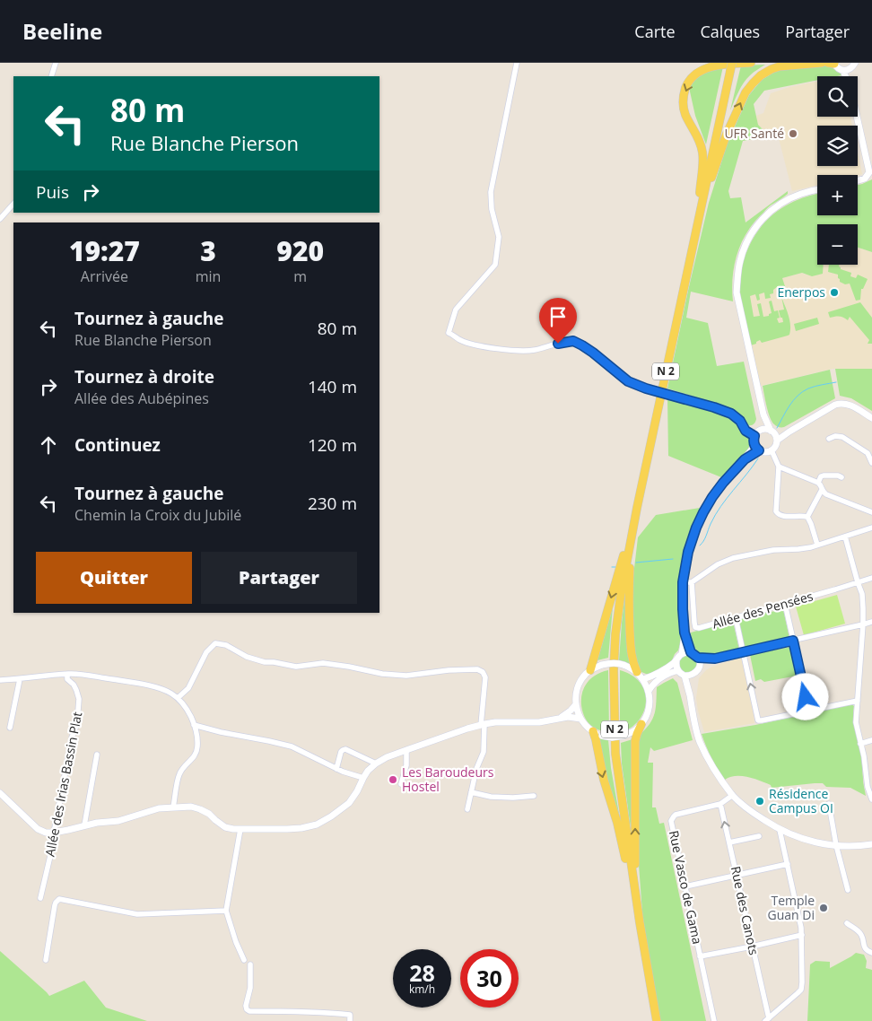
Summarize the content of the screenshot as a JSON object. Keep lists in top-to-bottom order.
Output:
{
  "streets": {
    "main road": ["N 2"],
    "street": [
      "Allée des Pensées",
      "Allée des Irias Bassin Plat",
      "Rue Vasco de Gama",
      "Rue des Canots"
    ]
  },
  "crossings": [
    ["Rue Vasco de Gama", "Rue des Canots"]
  ],
  "places": [
    "UFR Santé",
    "Enerpos",
    "Les Baroudeurs Hostel",
    "Résidence Campus OI",
    "Temple Guan Di"
  ],
  "page": {
    "header": "Beeline",
    "nav": ["Carte", "Calques", "Partager"],
    "map_buttons": ["+", "−"],
    "turn": ["80 m", "Rue Blanche Pierson"],
    "then": "Puis",
    "eta": [
      "19:27",
      "Arrivée",
      "3",
      "min",
      "920",
      "m"
    ],
    "list": [
      {
        "name": "Tournez à gauche",
        "note": "Rue Blanche Pierson",
        "value": "80 m"
      },
      {
        "name": "Tournez à droite",
        "note": "Allée des Aubépines",
        "value": "140 m"
      },
      {
        "name": "Continuez",
        "value": "120 m"
      },
      {
        "name": "Tournez à gauche",
        "note": "Chemin la Croix du Jubilé",
        "value": "230 m"
      }
    ],
    "buttons": ["Quitter", "Partager"],
    "speed": "28 km/h",
    "limit": "30"
  }
}
